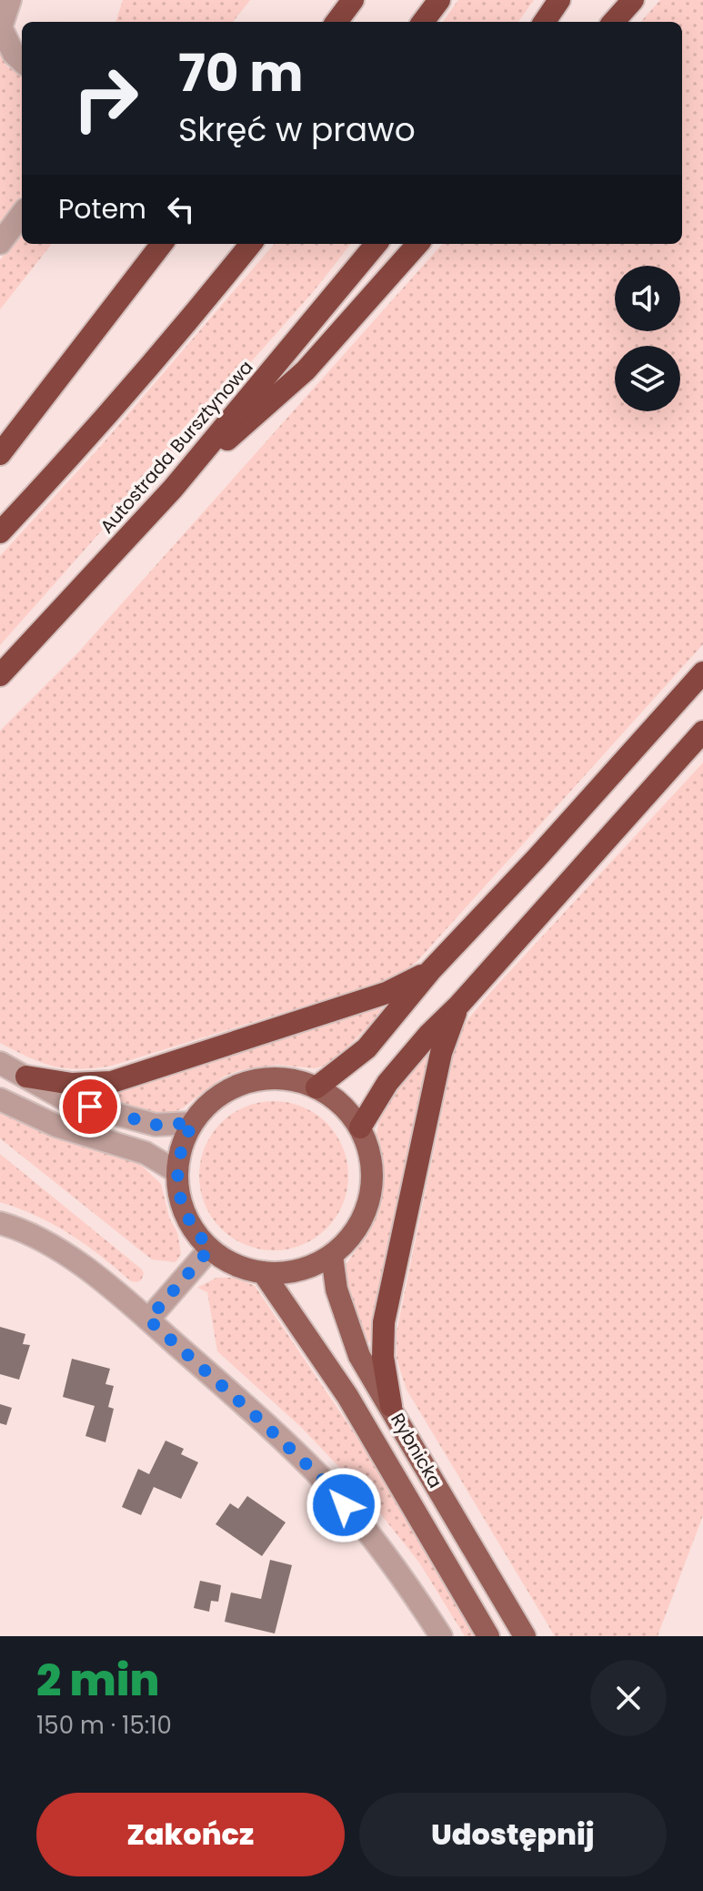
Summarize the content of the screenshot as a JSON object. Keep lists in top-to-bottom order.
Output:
{
  "streets": {
    "highway": ["Autostrada Bursztynowa"],
    "main road": ["Rybnicka"]
  },
  "page": {
    "turn": ["70 m", "Skręć w prawo"],
    "then": "Potem",
    "heading": ["2 min", "150 m · 15:10"],
    "buttons": ["Zakończ", "Udostępnij"]
  }
}
